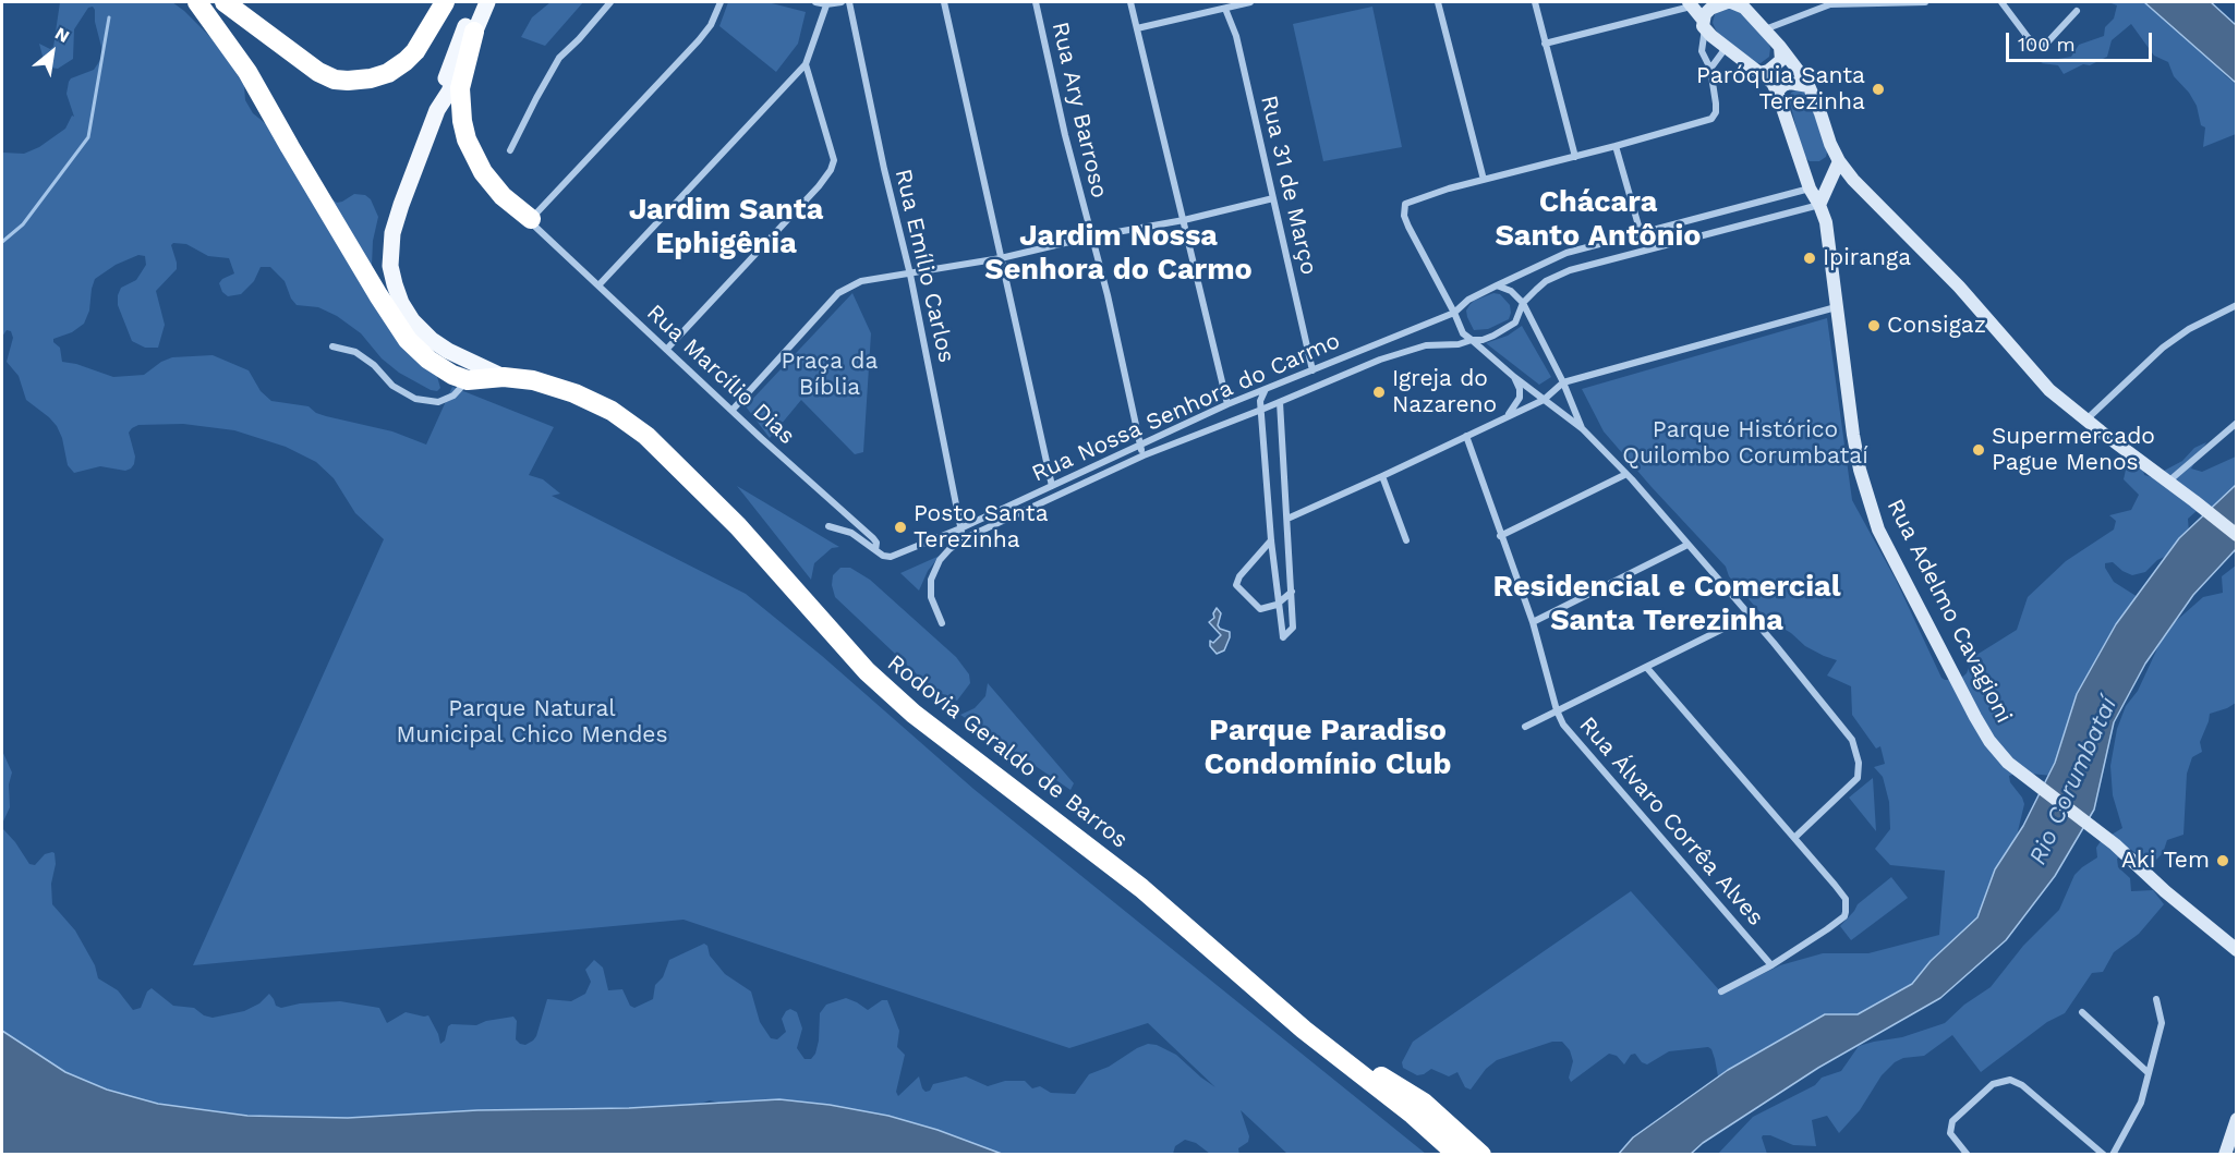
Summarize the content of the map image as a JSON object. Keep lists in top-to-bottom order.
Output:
{
  "streets": {
    "highway": ["Rodovia Geraldo de Barros"],
    "street": [
      "Rua Ary Barroso",
      "Rua 31 de Março",
      "Rua Emílio Carlos",
      "Rua Marcílio Dias",
      "Rua Nossa Senhora do Carmo",
      "Rua Adelmo Cavagioni",
      "Rua Álvaro Corrêa Alves"
    ]
  },
  "crossings": [
    ["Rua Ary Barroso", "Rua Nossa Senhora do Carmo"],
    ["Rua 31 de Março", "Rua Nossa Senhora do Carmo"],
    ["Rua Emílio Carlos", "Rua Nossa Senhora do Carmo"],
    ["Rua Marcílio Dias", "Rua Nossa Senhora do Carmo"]
  ],
  "districts": [
    "Chácara Santo Antônio",
    "Jardim Santa Ephigênia",
    "Jardim Nossa Senhora do Carmo",
    "Residencial e Comercial Santa Terezinha",
    "Parque Paradiso Condomínio Club"
  ],
  "water": ["Rio Corumbataí"],
  "parks": ["Praça da Bíblia", "Parque Histórico Quilombo Corumbataí", "Parque Natural Municipal Chico Mendes"],
  "places": [
    "Paróquia Santa Terezinha",
    "Ipiranga",
    "Consigaz",
    "Igreja do Nazareno",
    "Supermercado Pague Menos",
    "Posto Santa Terezinha",
    "Aki Tem"
  ],
  "scale_bar": "100 m",
  "north": "top right"
}
